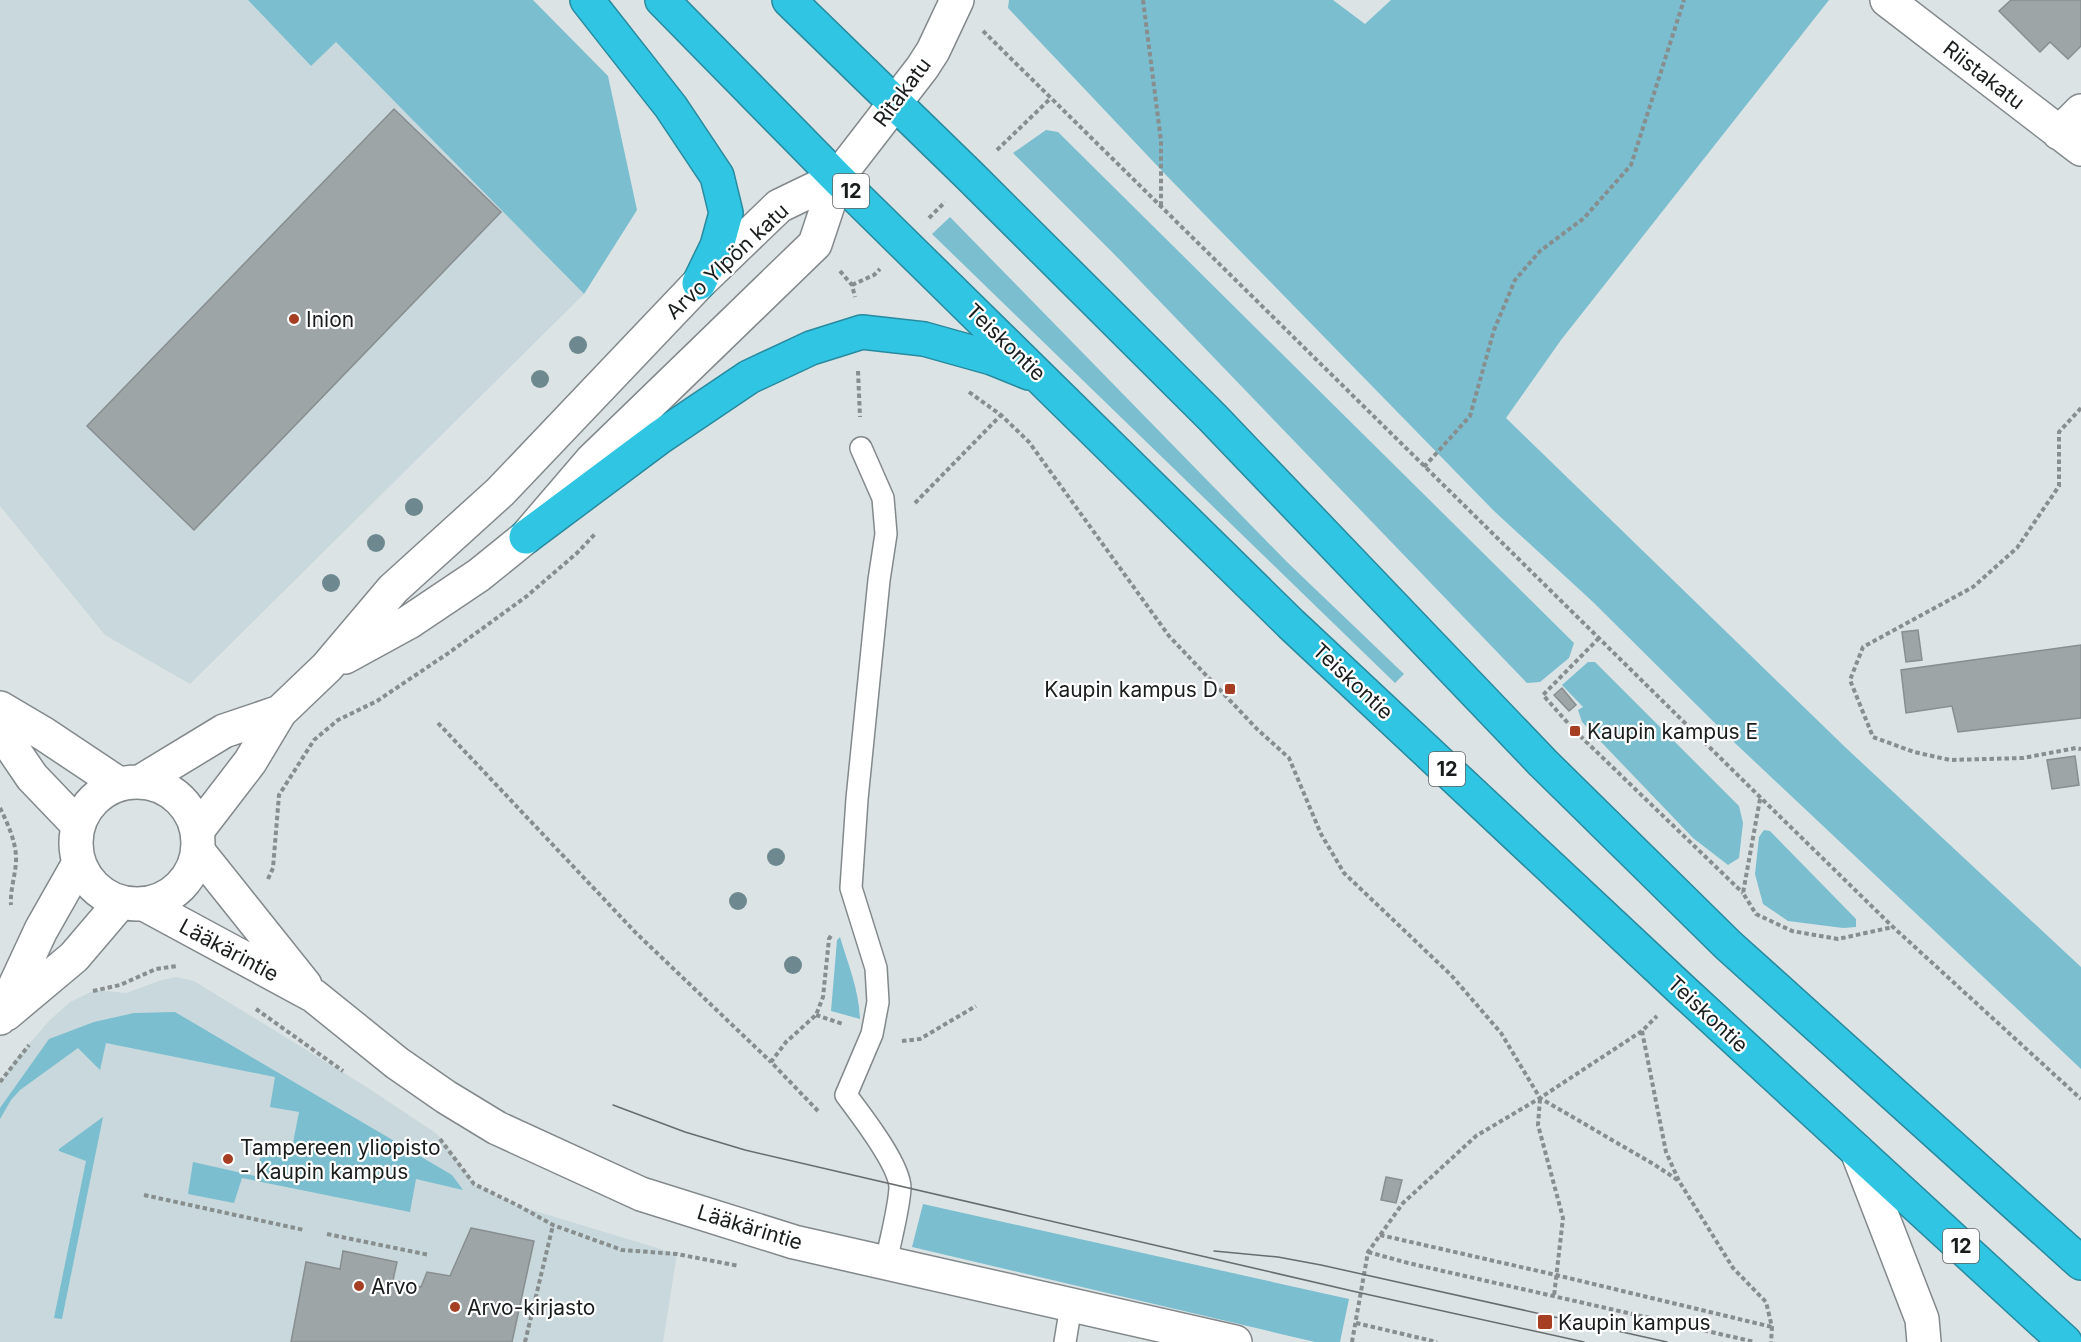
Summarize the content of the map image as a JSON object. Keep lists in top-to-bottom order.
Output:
{
  "streets": {
    "highway": ["12", "Teiskontie"],
    "street": [
      "Riistakatu",
      "Ritakatu",
      "Arvo Ylpön katu",
      "Lääkärintie"
    ]
  },
  "crossings": [
    ["Ritakatu", "Arvo Ylpön katu"],
    ["Ritakatu", "Teiskontie"],
    ["Arvo Ylpön katu", "Teiskontie"],
    ["Arvo Ylpön katu", "Lääkärintie"]
  ],
  "places": {
    "other": [
      "Inion",
      "Tampereen yliopisto - Kaupin kampus",
      "Arvo",
      "Arvo-kirjasto"
    ],
    "transit": ["Kaupin kampus D", "Kaupin kampus E", "Kaupin kampus"]
  }
}
